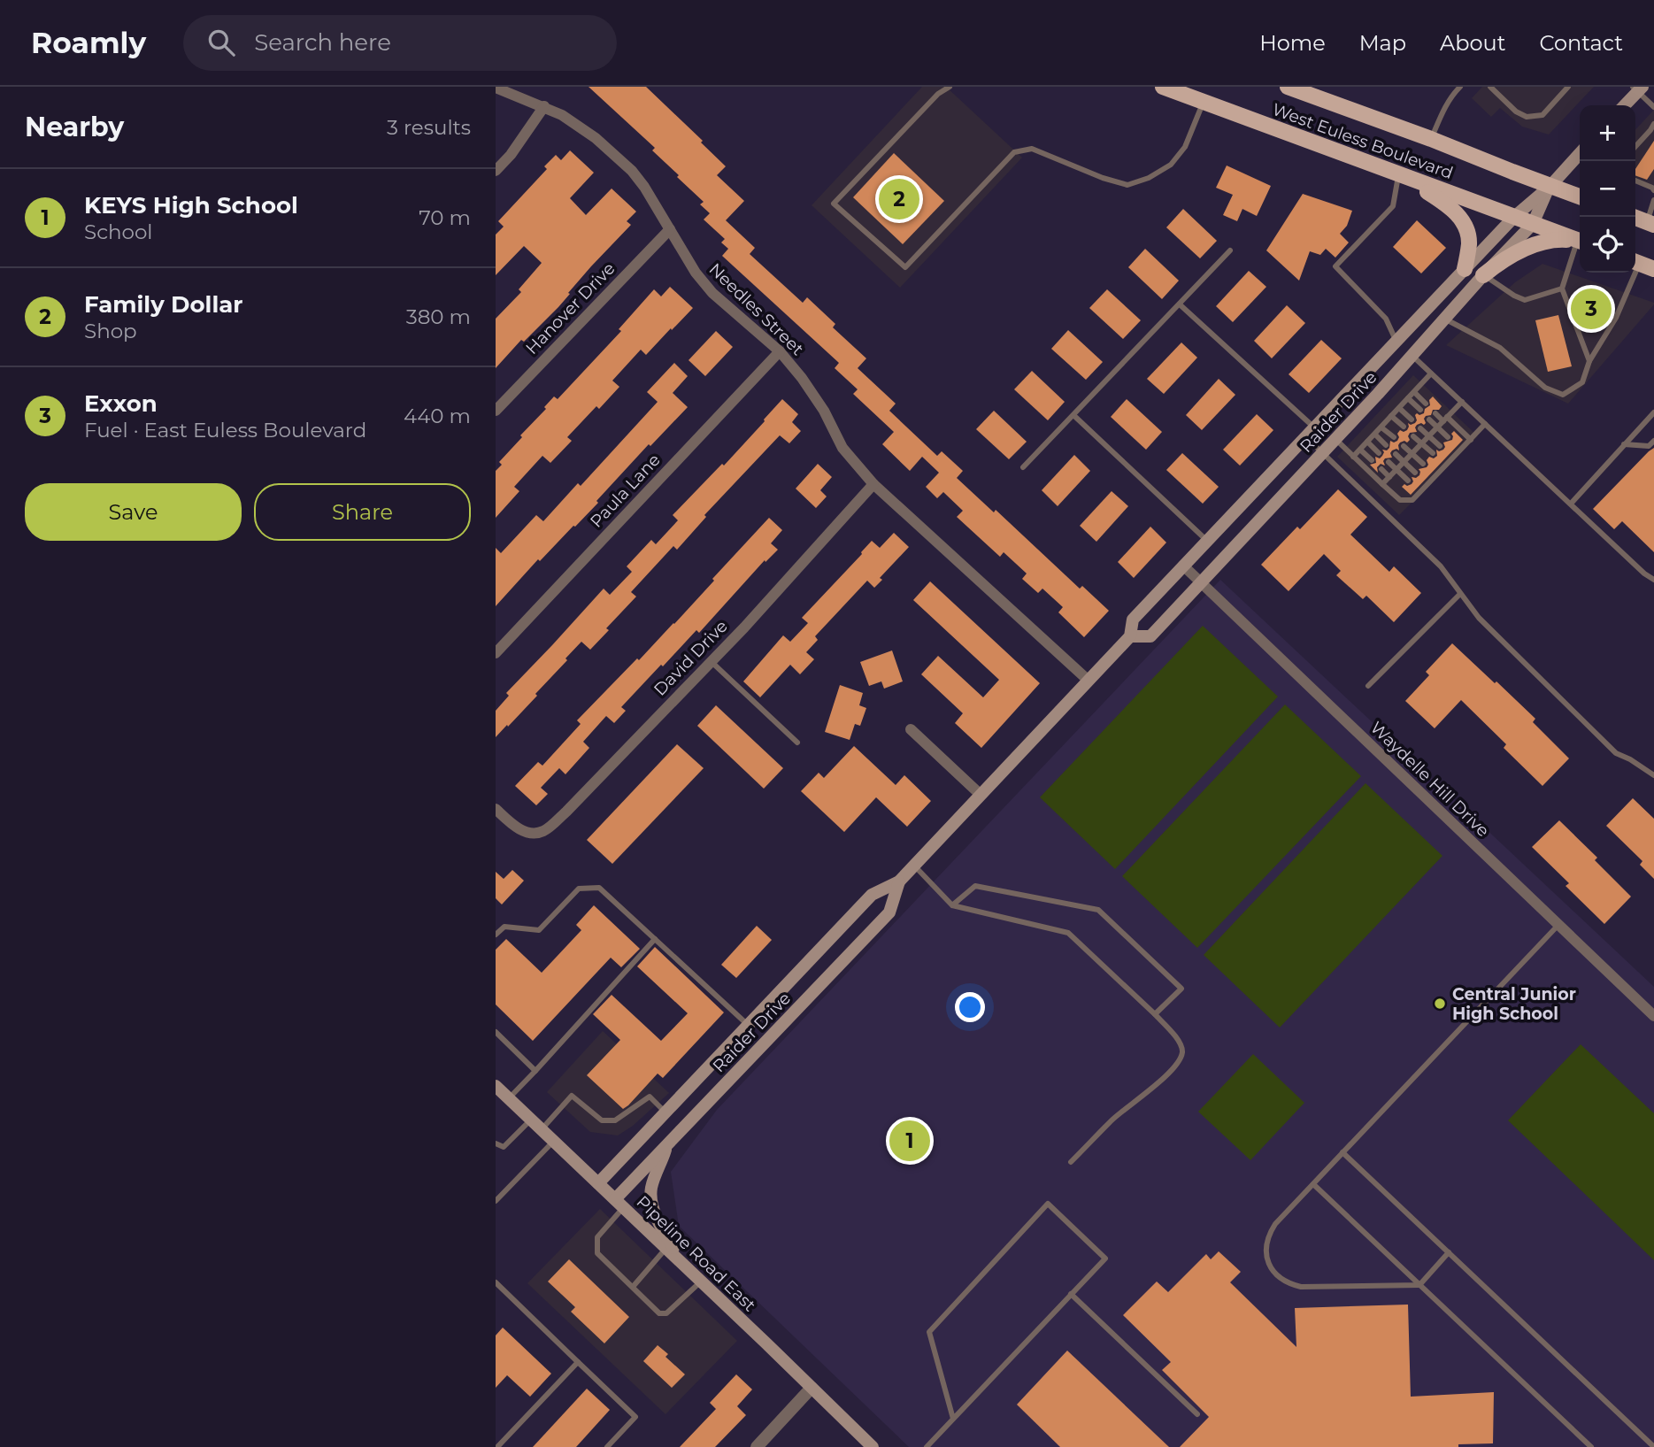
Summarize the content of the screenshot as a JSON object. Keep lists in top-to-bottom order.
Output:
{
  "streets": {
    "main road": ["West Euless Boulevard", "Raider Drive", "Pipeline Road East"],
    "street": [
      "Hanover Drive",
      "Needles Street",
      "Paula Lane",
      "David Drive",
      "Waydelle Hill Drive"
    ]
  },
  "crossings": [
    ["West Euless Boulevard", "Raider Drive"],
    ["Hanover Drive", "Needles Street"],
    ["Needles Street", "Raider Drive"],
    ["Needles Street", "Paula Lane"],
    ["Needles Street", "David Drive"],
    ["Raider Drive", "Waydelle Hill Drive"],
    ["Raider Drive", "Pipeline Road East"]
  ],
  "places": ["Central Junior High School"],
  "page": {
    "header": "Roamly",
    "search": "Search here",
    "nav": [
      "Home",
      "Map",
      "About",
      "Contact"
    ],
    "heading": ["Nearby", "3 results"],
    "map_buttons": ["+", "−"],
    "list": [
      {
        "mark": "1",
        "name": "KEYS High School",
        "note": "School",
        "value": "70 m"
      },
      {
        "mark": "2",
        "name": "Family Dollar",
        "note": "Shop",
        "value": "380 m"
      },
      {
        "mark": "3",
        "name": "Exxon",
        "note": "Fuel · East Euless Boulevard",
        "value": "440 m"
      }
    ],
    "pins": ["2", "3", "1"],
    "buttons": ["Save", "Share"]
  }
}
